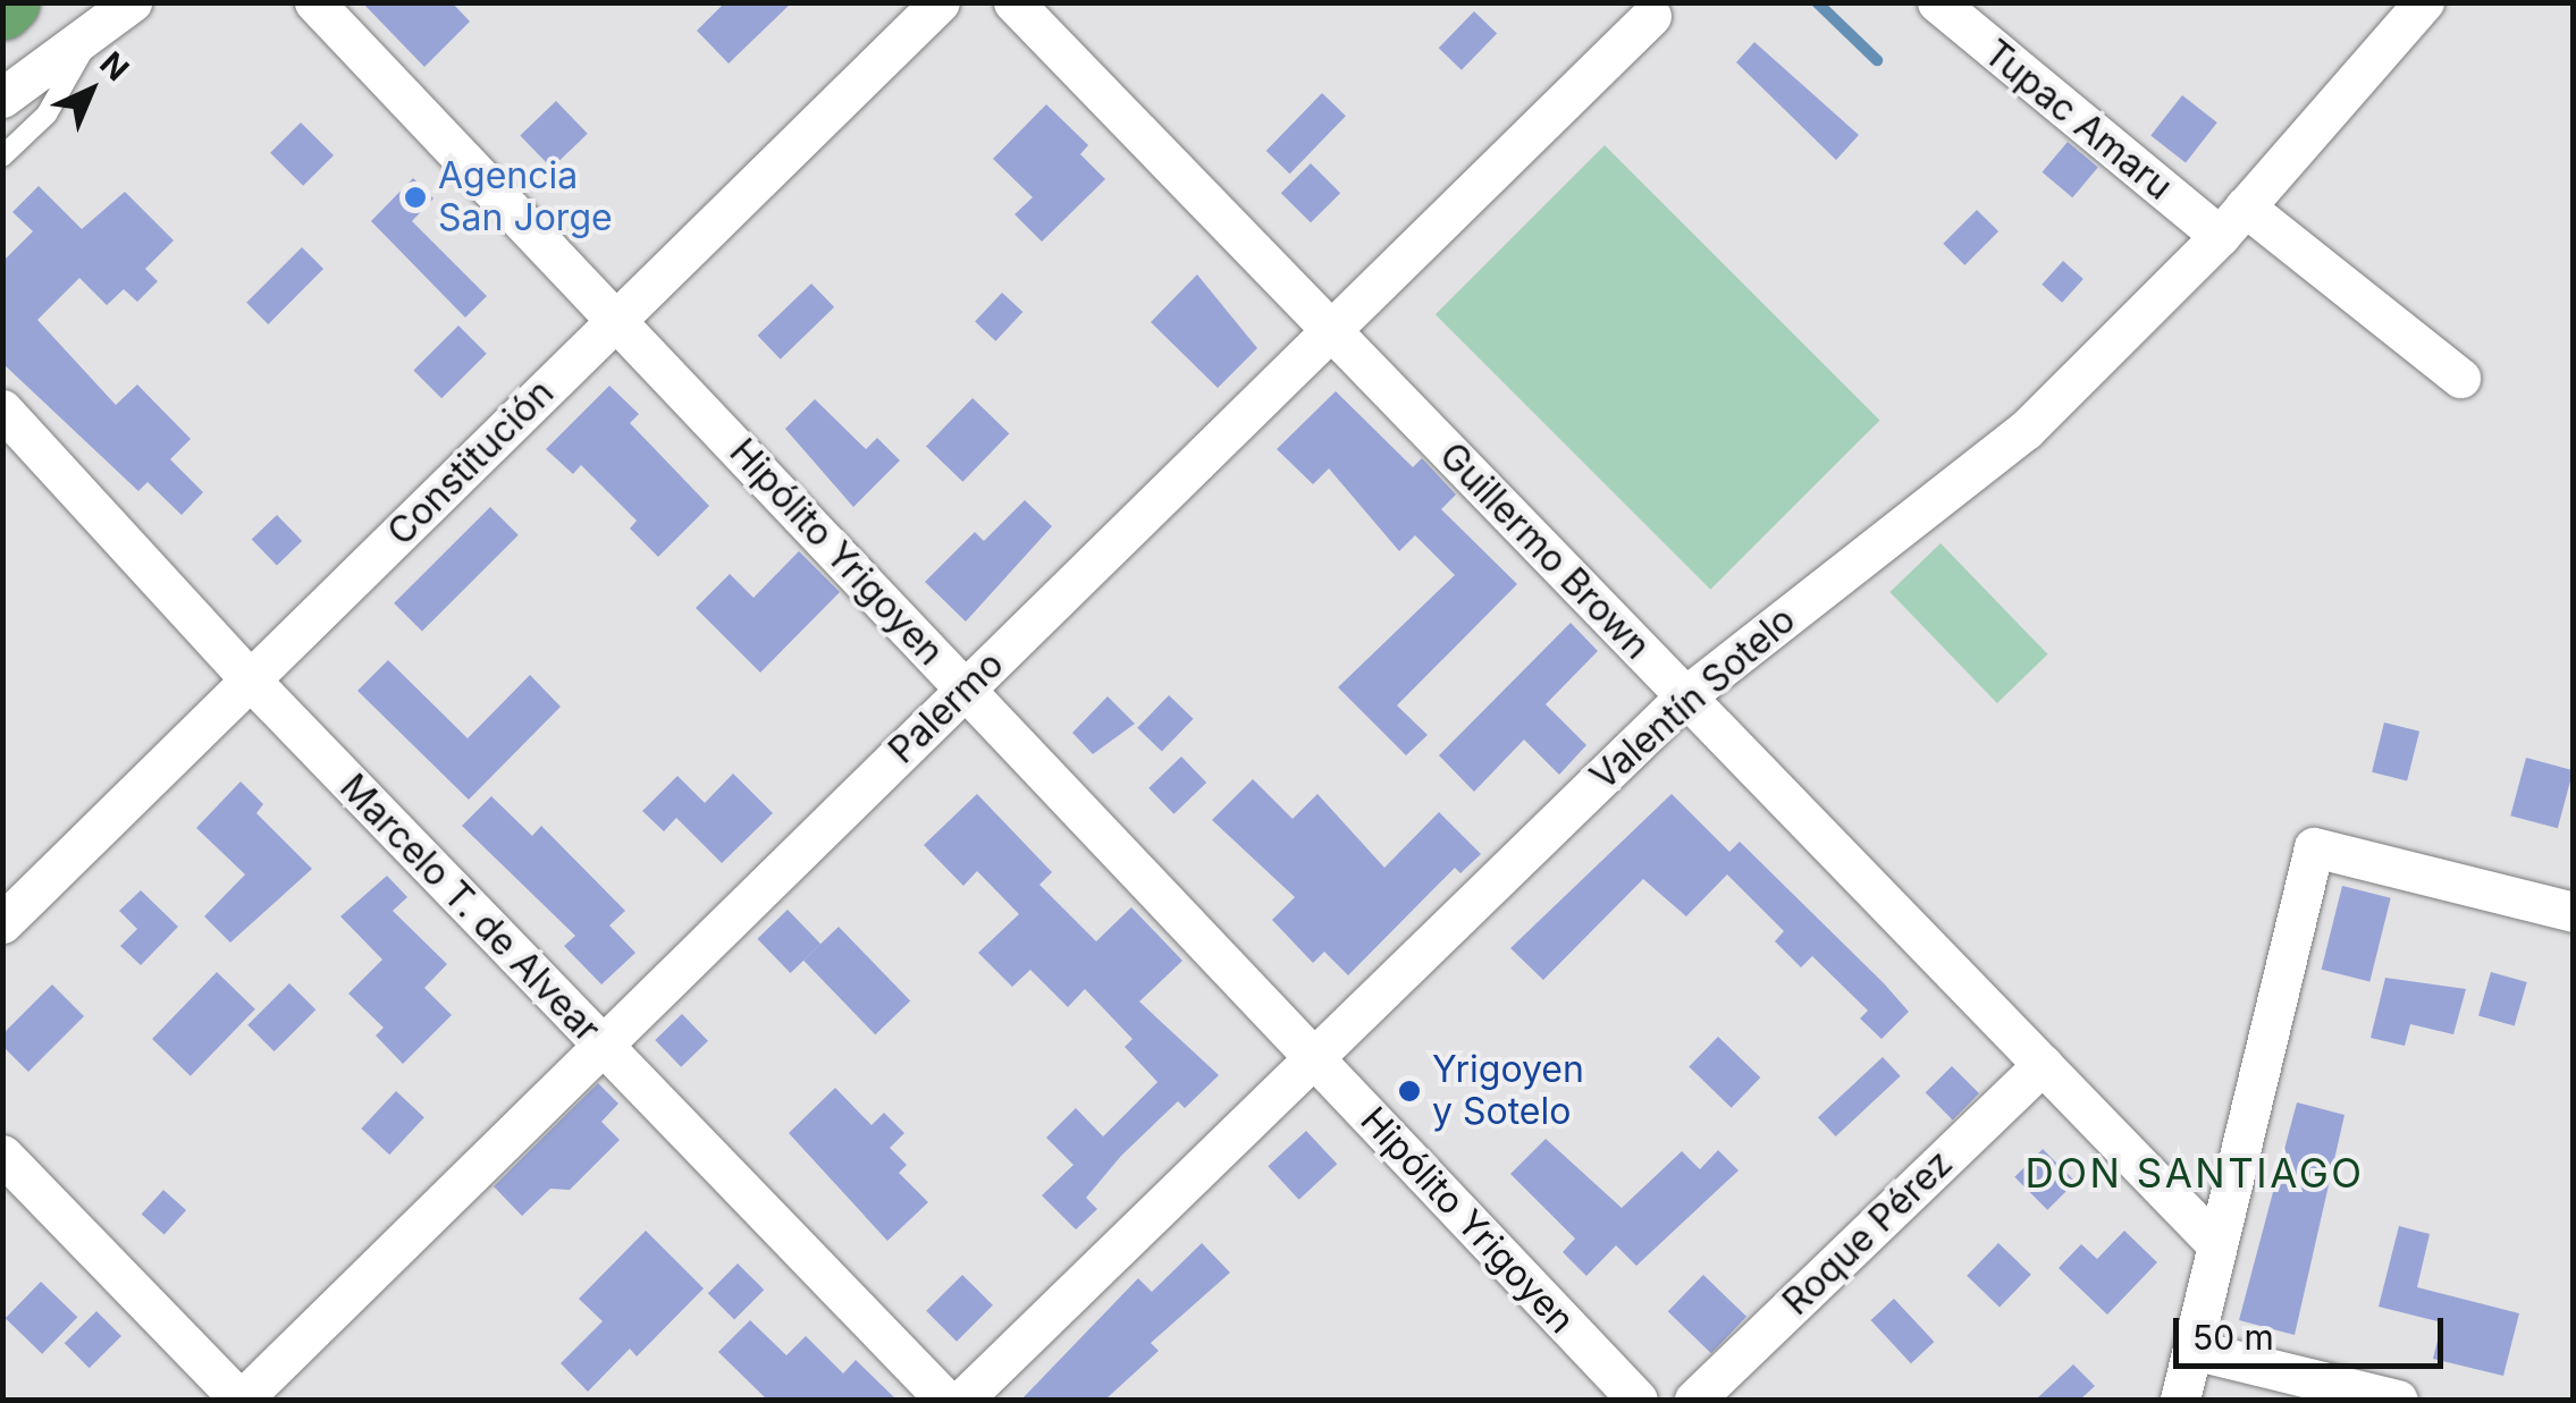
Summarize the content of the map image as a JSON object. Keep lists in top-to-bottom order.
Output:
{
  "streets": {
    "street": [
      "Tupac Amaru",
      "Constitución",
      "Guillermo Brown",
      "Hipólito Yrigoyen",
      "Valentín Sotelo",
      "Palermo",
      "Marcelo T. de Alvear",
      "Roque Pérez"
    ]
  },
  "crossings": [
    ["Tupac Amaru", "Valentín Sotelo"],
    ["Constitución", "Hipólito Yrigoyen"],
    ["Constitución", "Marcelo T. de Alvear"],
    ["Guillermo Brown", "Valentín Sotelo"],
    ["Guillermo Brown", "Palermo"],
    ["Guillermo Brown", "Roque Pérez"],
    ["Hipólito Yrigoyen", "Valentín Sotelo"],
    ["Hipólito Yrigoyen", "Palermo"],
    ["Palermo", "Marcelo T. de Alvear"]
  ],
  "districts": ["DON SANTIAGO"],
  "places": ["Agencia San Jorge", "Yrigoyen y Sotelo"],
  "scale_bar": "50 m",
  "north": "top right"
}
